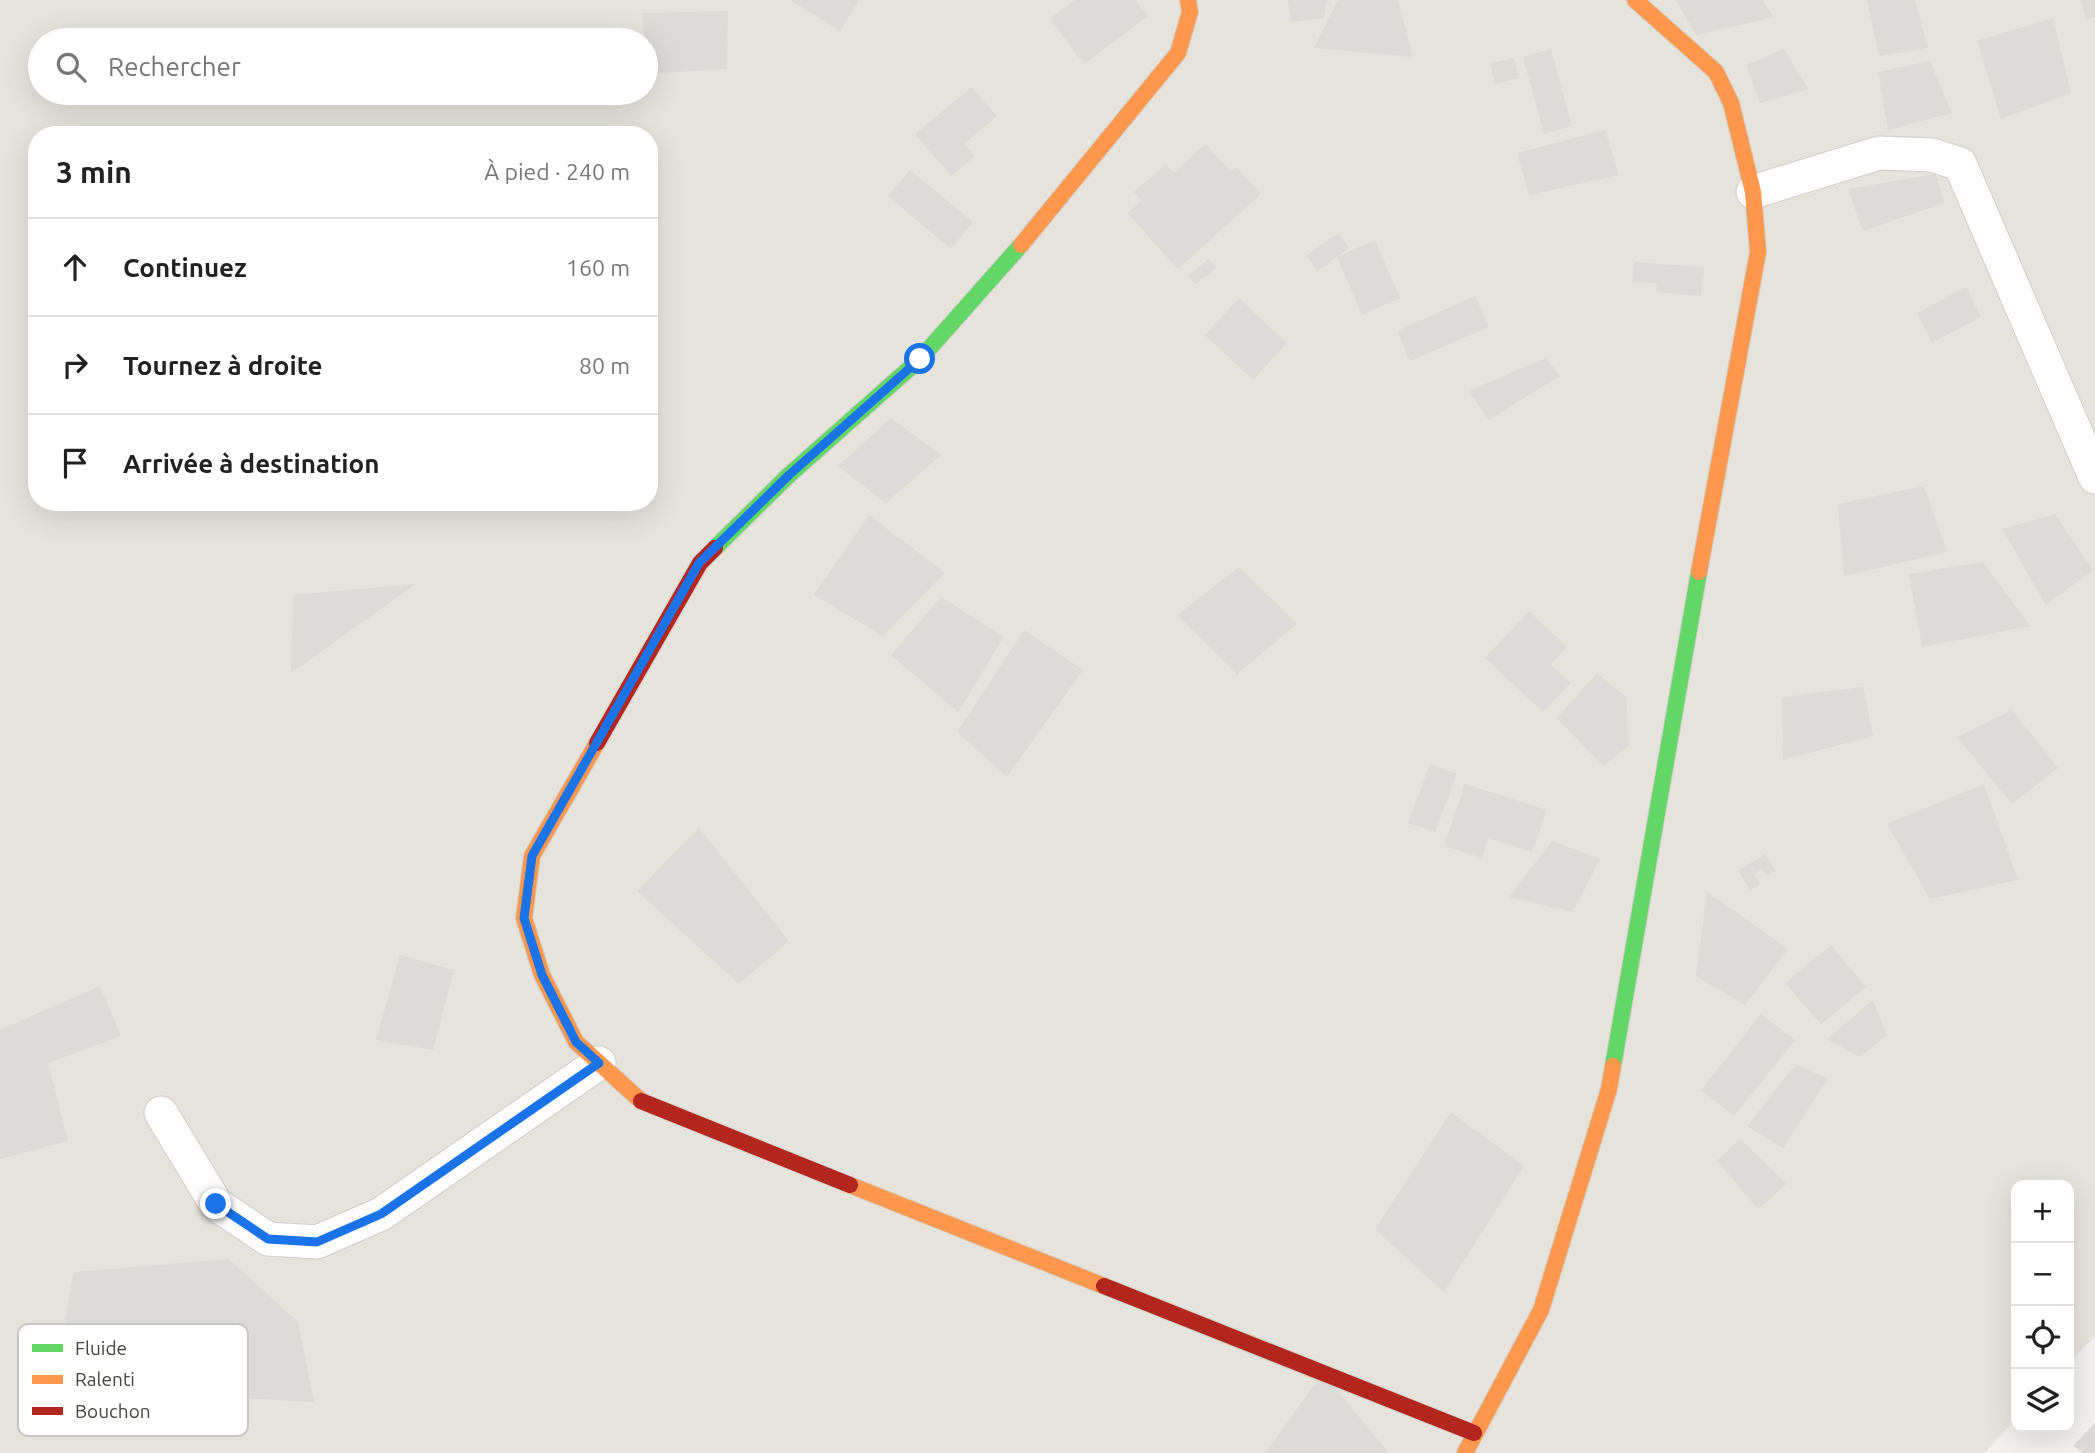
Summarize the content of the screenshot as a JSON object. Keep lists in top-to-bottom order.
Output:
{
  "legend": ["Fluide", "Ralenti", "Bouchon"],
  "page": {
    "search": "Rechercher",
    "heading": ["3 min", "À pied · 240 m"],
    "list": [
      ["Continuez", "160 m"],
      ["Tournez à droite", "80 m"],
      "Arrivée à destination"
    ],
    "map_buttons": ["+", "−"]
  }
}
